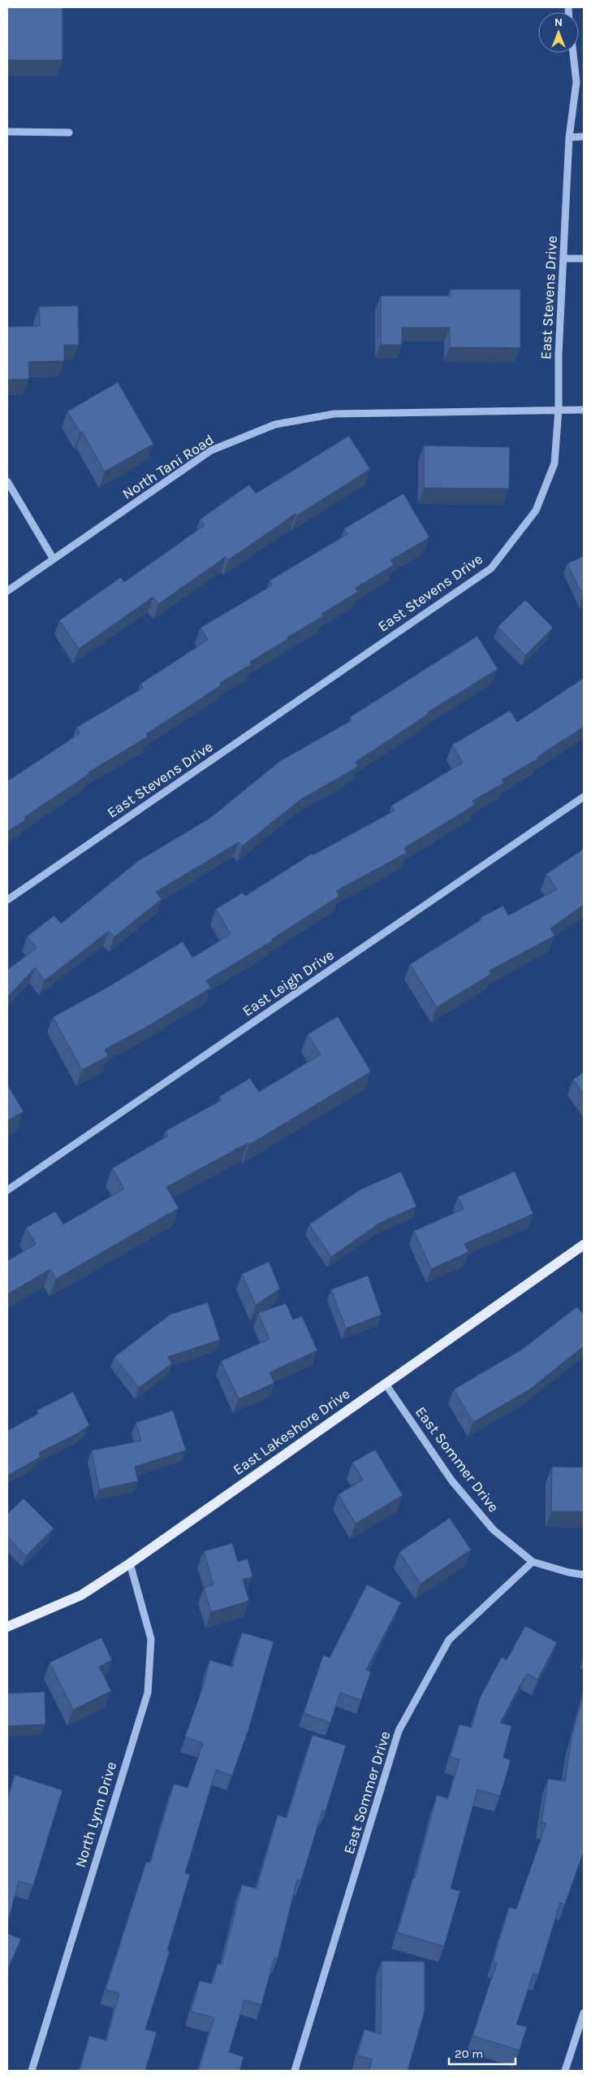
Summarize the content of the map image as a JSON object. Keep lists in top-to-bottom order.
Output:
{
  "streets": {
    "main road": ["East Lakeshore Drive"],
    "street": [
      "East Stevens Drive",
      "North Tani Road",
      "East Leigh Drive",
      "East Sommer Drive",
      "North Lynn Drive"
    ]
  },
  "crossings": [
    ["East Stevens Drive", "North Tani Road"],
    ["East Lakeshore Drive", "East Sommer Drive"],
    ["East Lakeshore Drive", "North Lynn Drive"]
  ],
  "scale_bar": "20 m",
  "north": "top"
}
